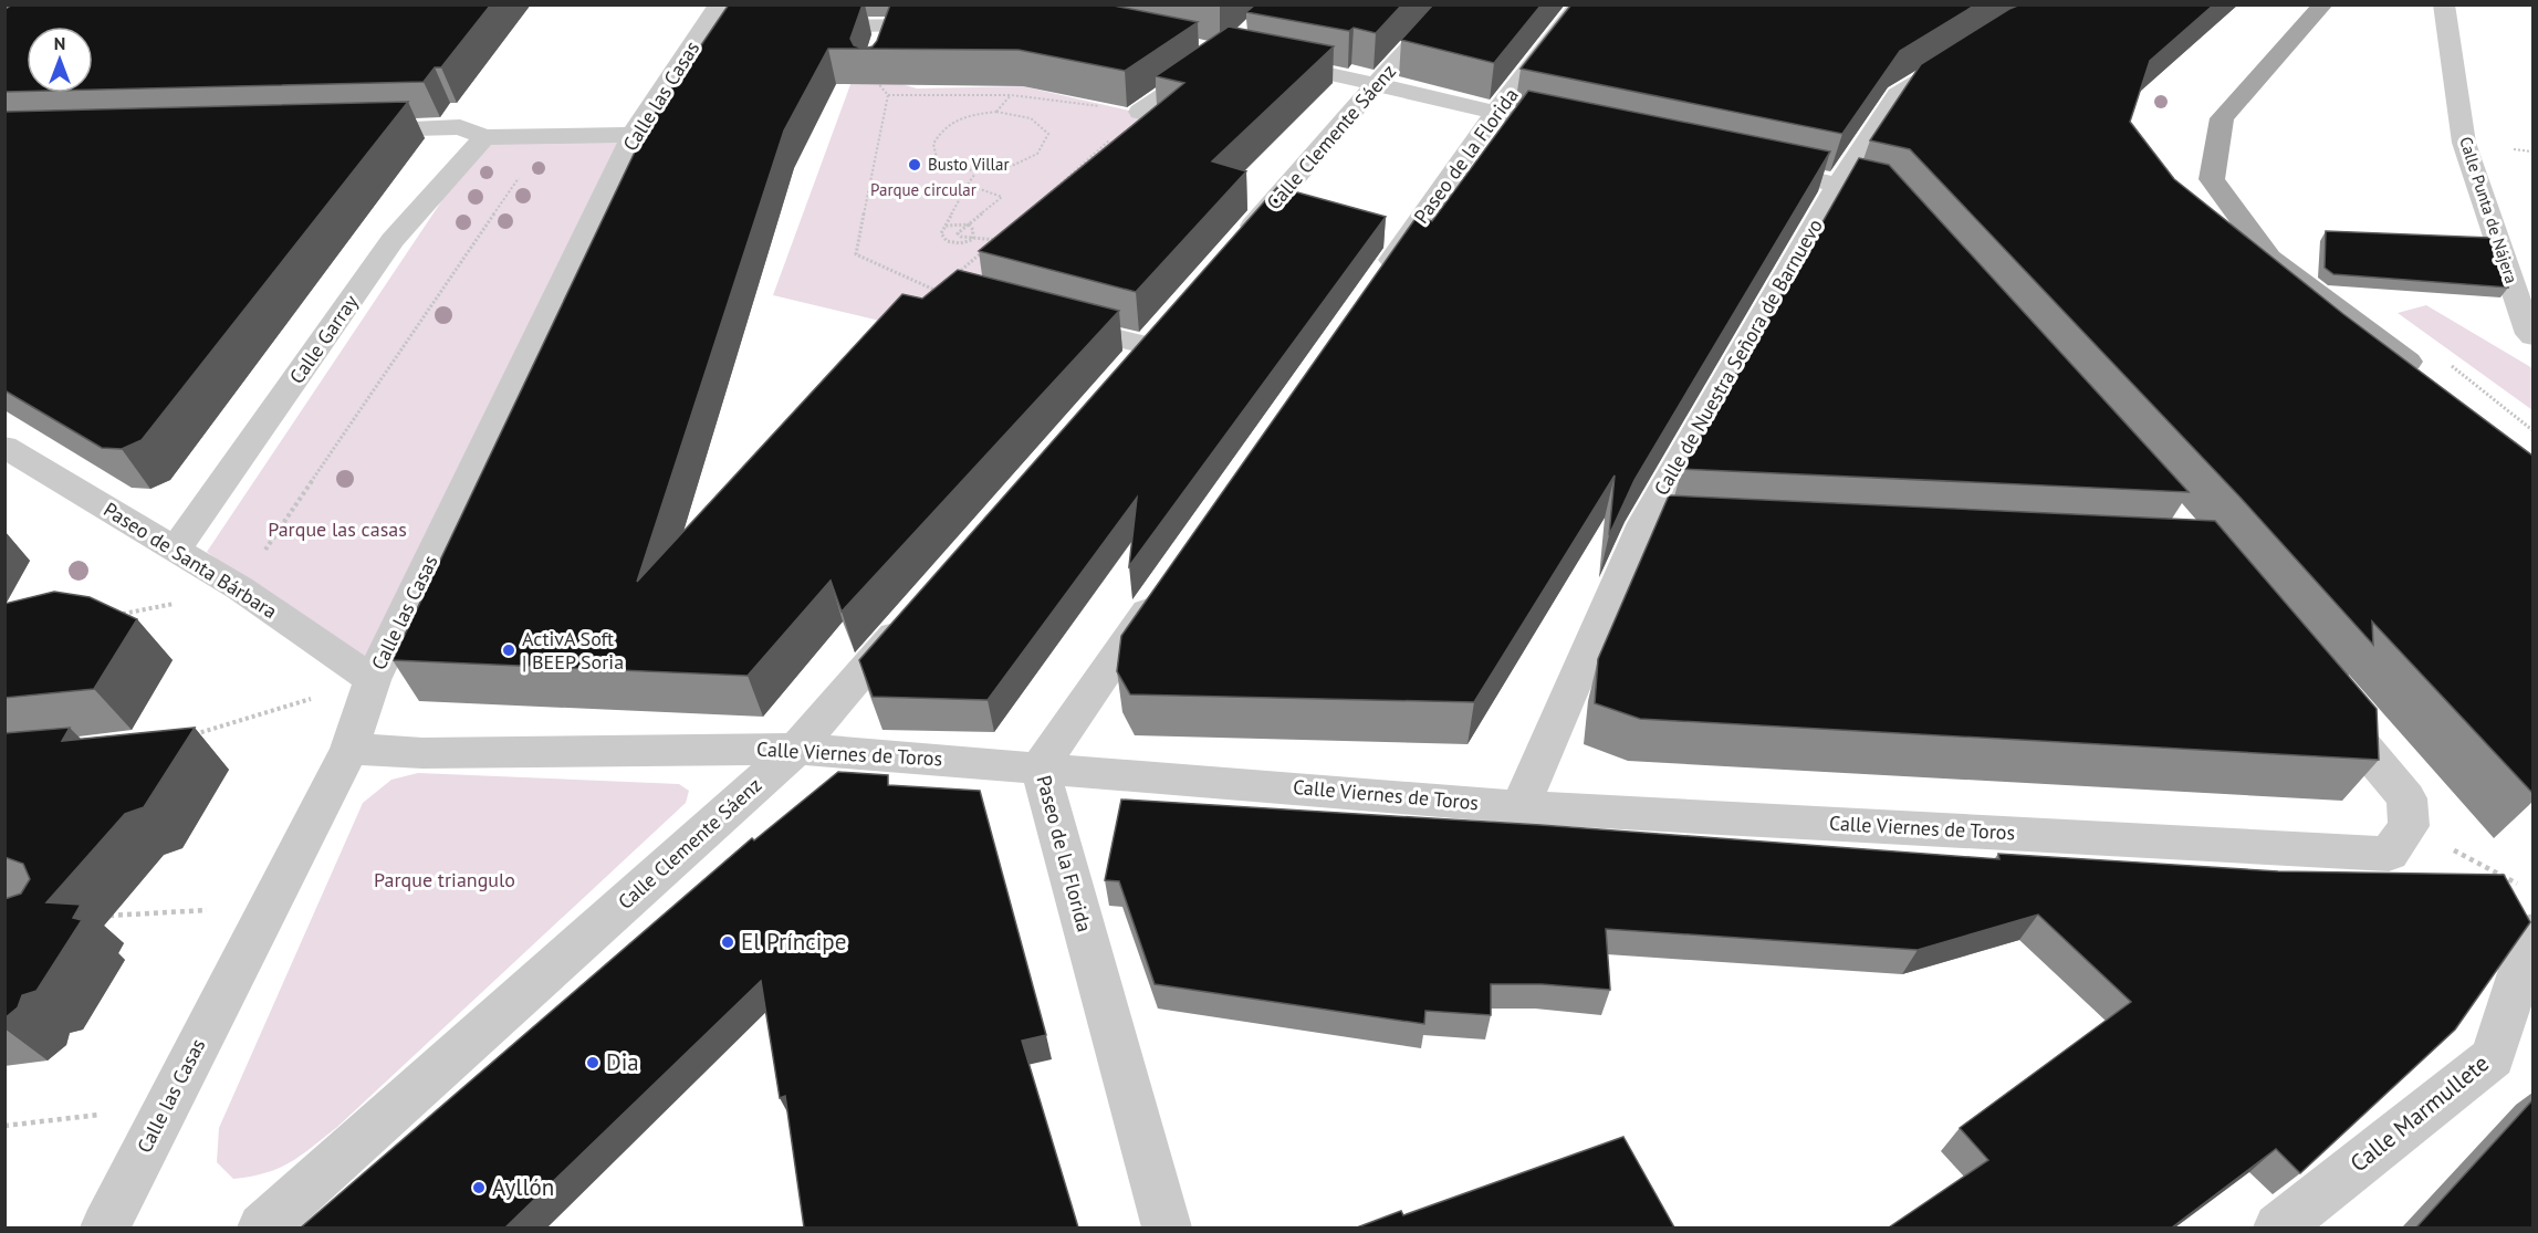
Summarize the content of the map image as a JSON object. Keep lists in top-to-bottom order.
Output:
{
  "streets": {
    "street": [
      "Calle las Casas",
      "Calle Clemente Sáenz",
      "Paseo de la Florida",
      "Calle Punta de Nájera",
      "Calle Garray",
      "Calle de Nuestra Señora de Barnuevo",
      "Paseo de Santa Bárbara",
      "Calle Viernes de Toros",
      "Calle Marmullete"
    ]
  },
  "crossings": [
    ["Calle las Casas", "Paseo de Santa Bárbara"],
    ["Calle las Casas", "Calle Viernes de Toros"],
    ["Calle Clemente Sáenz", "Calle Viernes de Toros"],
    ["Paseo de la Florida", "Calle Viernes de Toros"],
    ["Calle Garray", "Paseo de Santa Bárbara"],
    ["Calle de Nuestra Señora de Barnuevo", "Calle Viernes de Toros"]
  ],
  "parks": ["Parque circular", "Parque las casas", "Parque triangulo"],
  "places": [
    "Busto Villar",
    "ActivA Soft | BEEP Soria",
    "El Príncipe",
    "Dia",
    "Ayllón"
  ],
  "north": "top"
}
